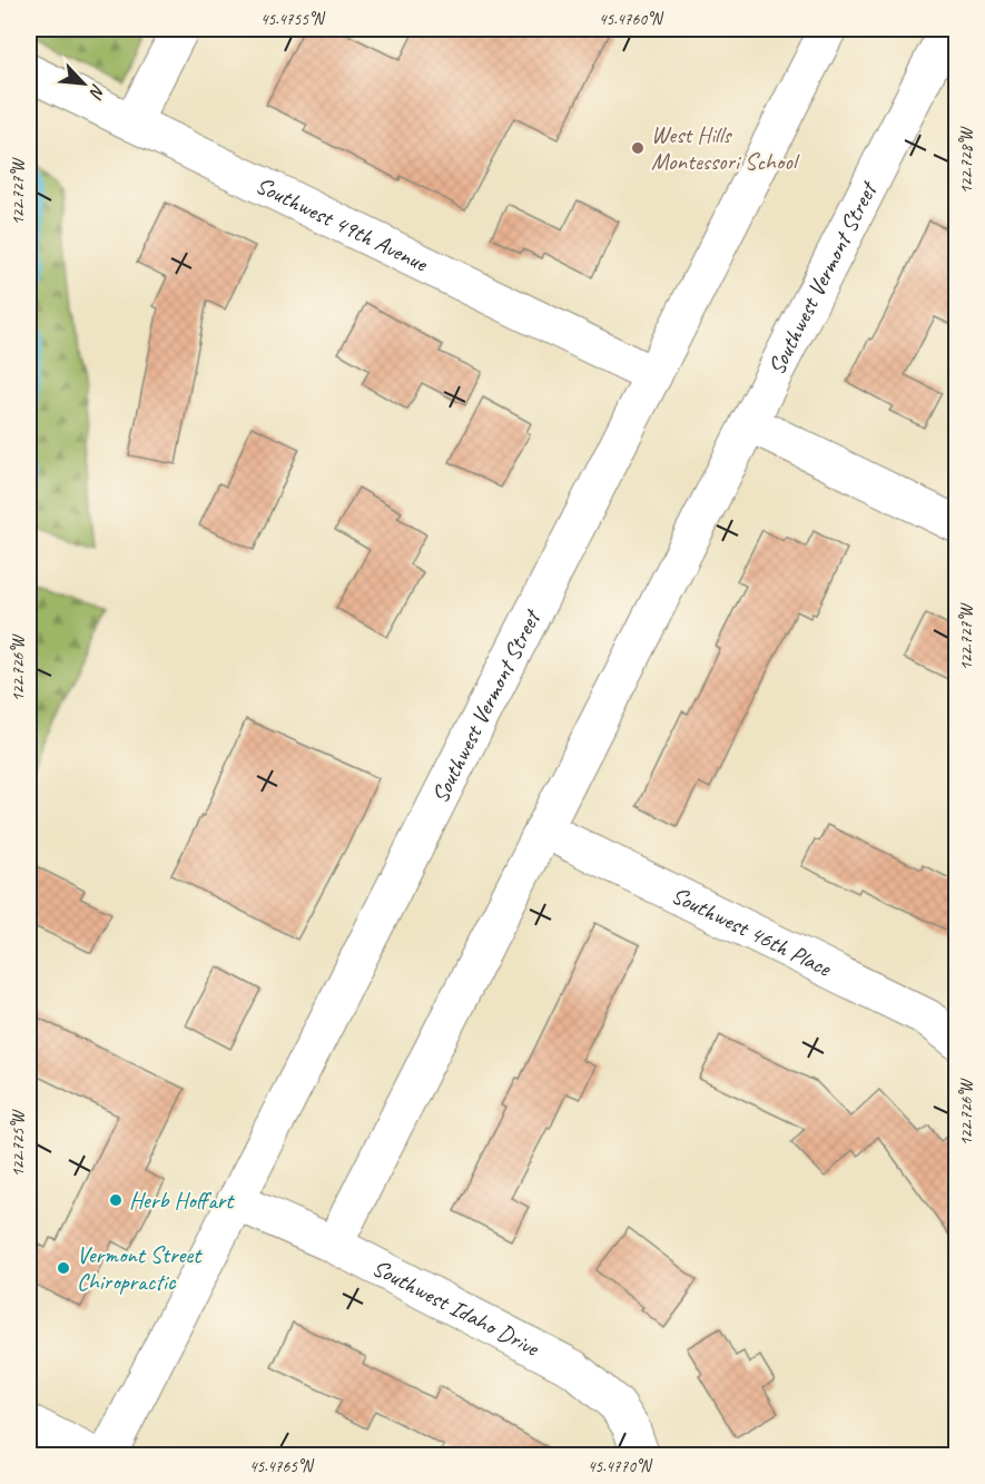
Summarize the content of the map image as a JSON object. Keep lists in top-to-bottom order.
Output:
{
  "streets": {
    "street": [
      "Southwest 49th Avenue",
      "Southwest Vermont Street",
      "Southwest 46th Place",
      "Southwest Idaho Drive"
    ]
  },
  "crossings": [
    ["Southwest 49th Avenue", "Southwest Vermont Street"],
    ["Southwest Vermont Street", "Southwest 46th Place"],
    ["Southwest Vermont Street", "Southwest Idaho Drive"]
  ],
  "places": ["West Hills Montessori School", "Herb Hoffart", "Vermont Street Chiropractic"],
  "north": "bottom right",
  "coordinates": [
    "45.4755°N",
    "45.4760°N",
    "122.728°W",
    "122.727°W",
    "122.726°W",
    "122.725°W",
    "45.4765°N",
    "45.4770°N"
  ]
}
